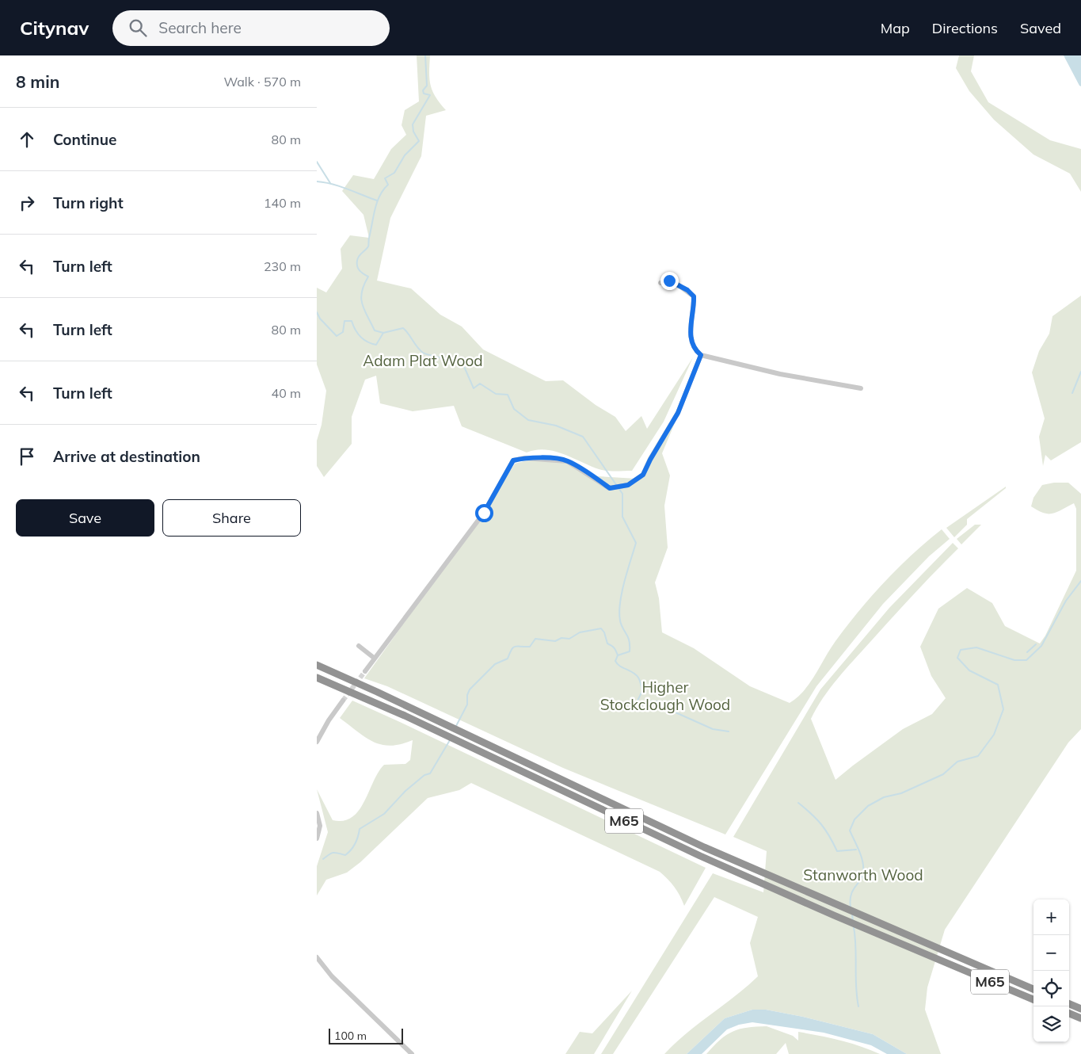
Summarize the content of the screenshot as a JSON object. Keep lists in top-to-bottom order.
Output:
{
  "streets": {
    "highway": ["M65"]
  },
  "parks": ["Adam Plat Wood", "Higher Stockclough Wood", "Stanworth Wood"],
  "scale_bar": "100 m",
  "page": {
    "header": "Citynav",
    "search": "Search here",
    "nav": ["Map", "Directions", "Saved"],
    "heading": ["8 min", "Walk · 570 m"],
    "list": [
      ["Continue", "80 m"],
      ["Turn right", "140 m"],
      ["Turn left", "230 m"],
      ["Turn left", "80 m"],
      ["Turn left", "40 m"],
      "Arrive at destination"
    ],
    "buttons": ["Save", "Share"],
    "map_buttons": ["+", "−"],
    "scale": "100 m"
  }
}
